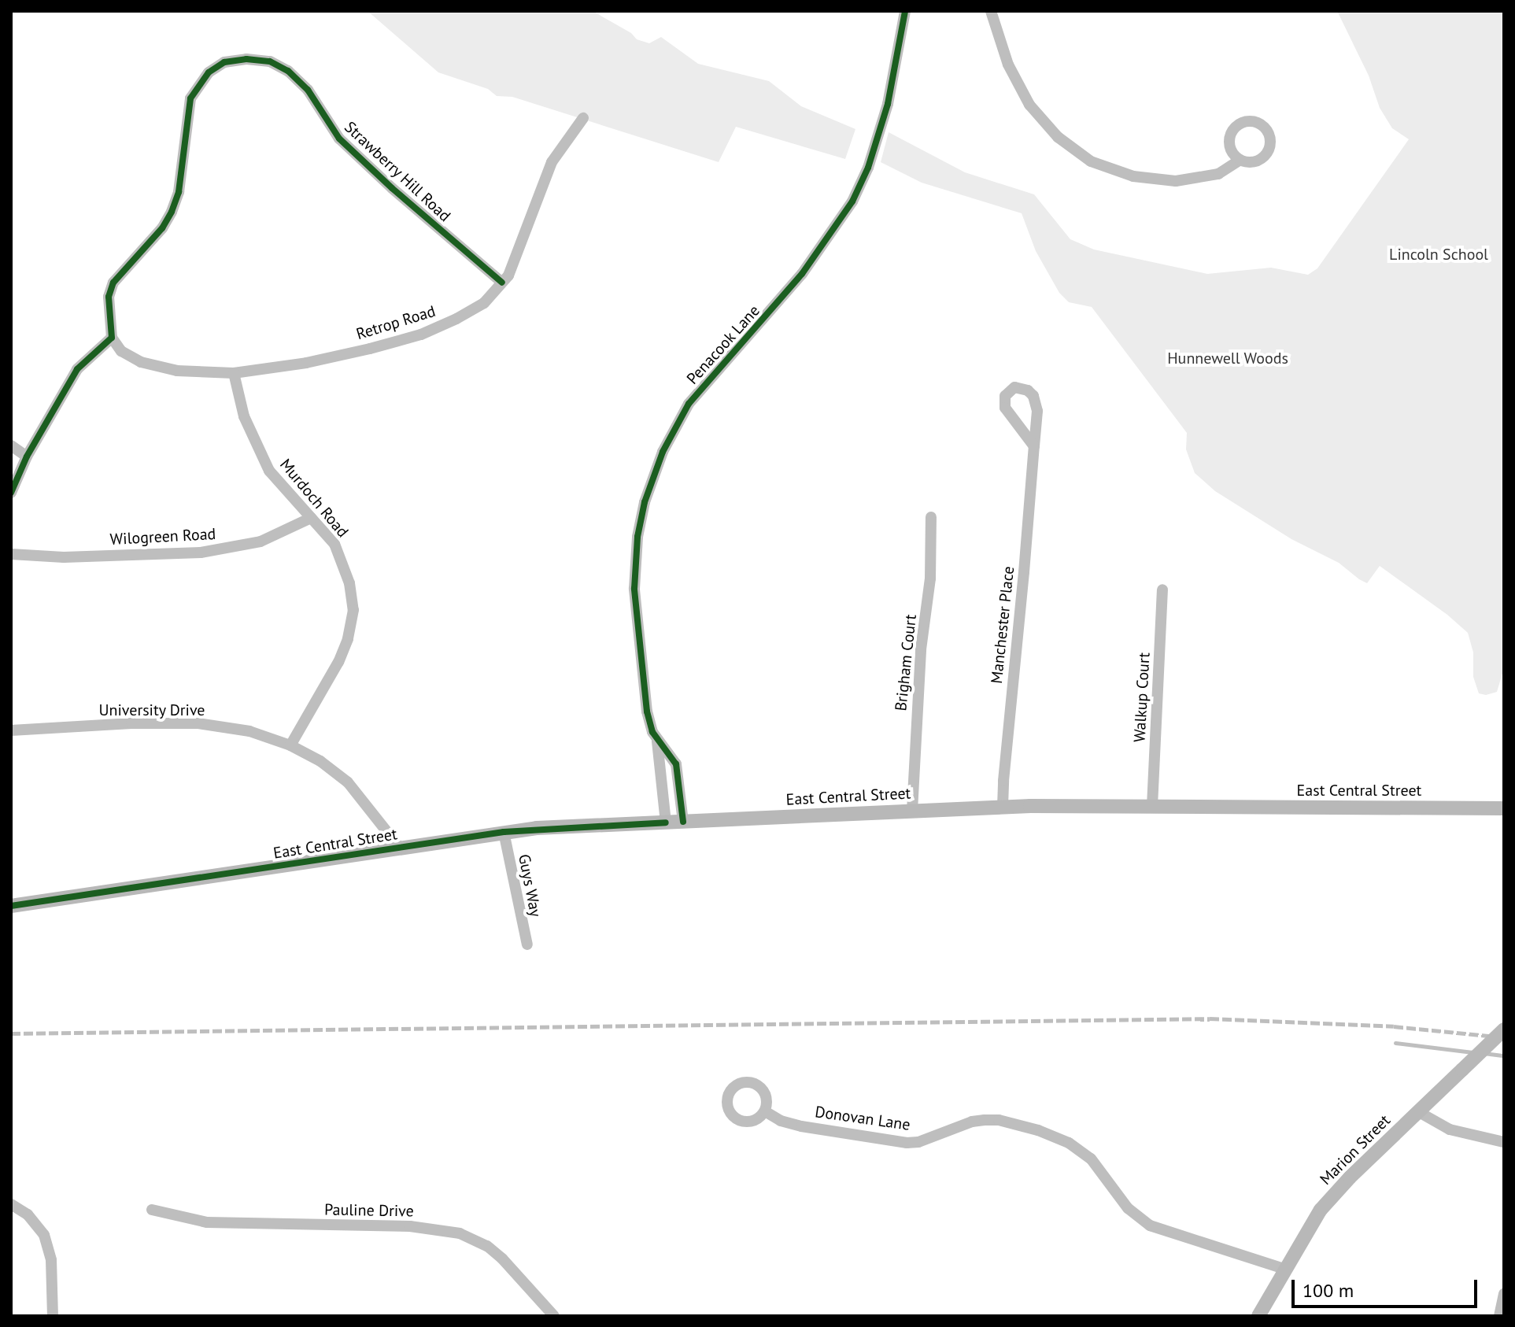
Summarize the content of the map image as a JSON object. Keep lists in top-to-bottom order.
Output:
{
  "streets": {
    "main road": ["East Central Street", "Marion Street"],
    "street": [
      "Strawberry Hill Road",
      "Retrop Road",
      "Penacook Lane",
      "Murdoch Road",
      "Wilogreen Road",
      "Manchester Place",
      "Brigham Court",
      "Walkup Court",
      "University Drive",
      "Guys Way",
      "Donovan Lane",
      "Pauline Drive"
    ]
  },
  "crossings": [
    ["Strawberry Hill Road", "Retrop Road"],
    ["Retrop Road", "Murdoch Road"],
    ["Penacook Lane", "East Central Street"],
    ["Murdoch Road", "Wilogreen Road"],
    ["Murdoch Road", "University Drive"],
    ["Manchester Place", "East Central Street"],
    ["Brigham Court", "East Central Street"],
    ["Walkup Court", "East Central Street"],
    ["University Drive", "East Central Street"],
    ["East Central Street", "Guys Way"],
    ["Donovan Lane", "Marion Street"]
  ],
  "parks": ["Lincoln School", "Hunnewell Woods"],
  "scale_bar": "100 m"
}
